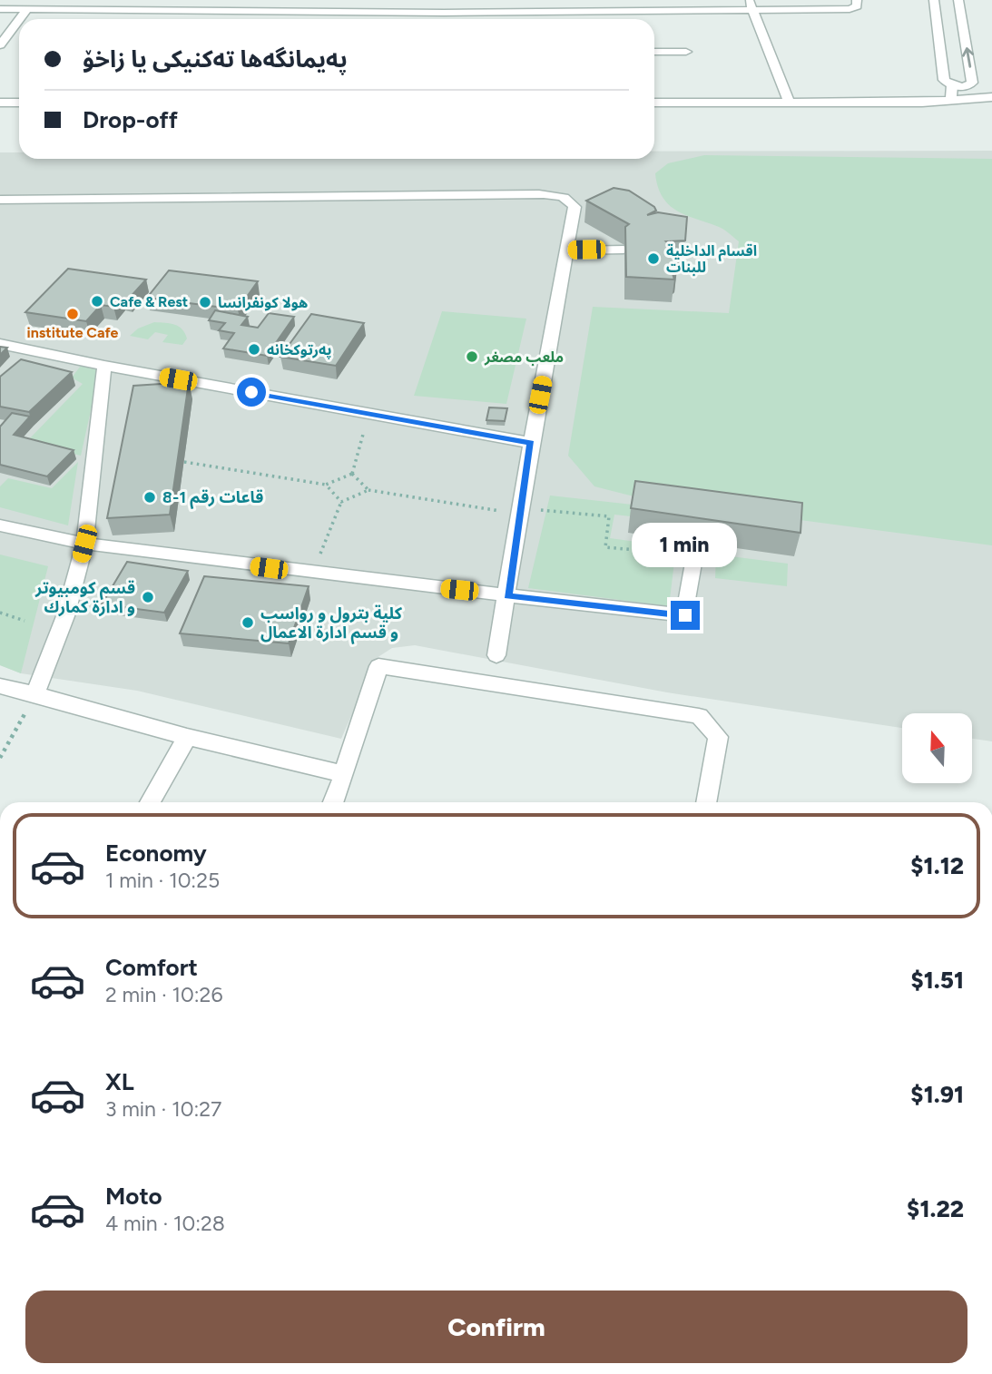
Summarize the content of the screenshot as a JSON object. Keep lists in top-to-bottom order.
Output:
{
  "places": [
    "اقسام الداخلیة للبنات",
    "Cafe & Rest",
    "هولا كونفرانسا",
    "institute Cafe",
    "په‌رتوكخانه‌",
    "ملعب مصغر",
    "قاعات رقم 1-8",
    "قسم کومبیوتر و ادارة كمارك",
    "كلية بترول و رواسب و قسم ادارة الاعمال"
  ],
  "north": "top",
  "page": {
    "banner": ["پەیمانگەها تەکنیکی یا زاخۆ", "Drop-off"],
    "bubble": "1 min",
    "list": [
      {
        "name": "Economy",
        "note": "1 min · 10:25",
        "value": "$1.12"
      },
      {
        "name": "Comfort",
        "note": "2 min · 10:26",
        "value": "$1.51"
      },
      {
        "name": "XL",
        "note": "3 min · 10:27",
        "value": "$1.91"
      },
      {
        "name": "Moto",
        "note": "4 min · 10:28",
        "value": "$1.22"
      }
    ],
    "buttons": "Confirm"
  }
}
